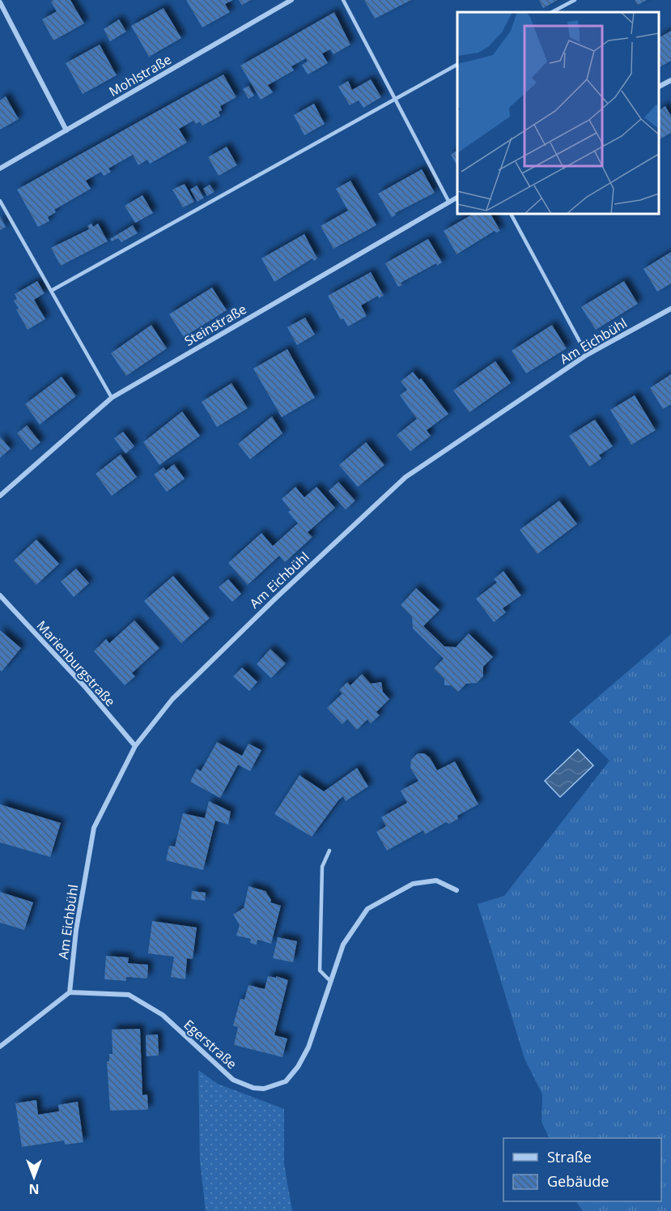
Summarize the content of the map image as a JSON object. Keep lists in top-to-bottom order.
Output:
{
  "streets": {
    "street": [
      "Mohlstraße",
      "Steinstraße",
      "Am Eichbühl",
      "Marienburgstraße",
      "Egerstraße"
    ]
  },
  "crossings": [
    ["Am Eichbühl", "Marienburgstraße"],
    ["Am Eichbühl", "Egerstraße"]
  ],
  "legend": ["Straße", "Gebäude"],
  "north": "bottom"
}
